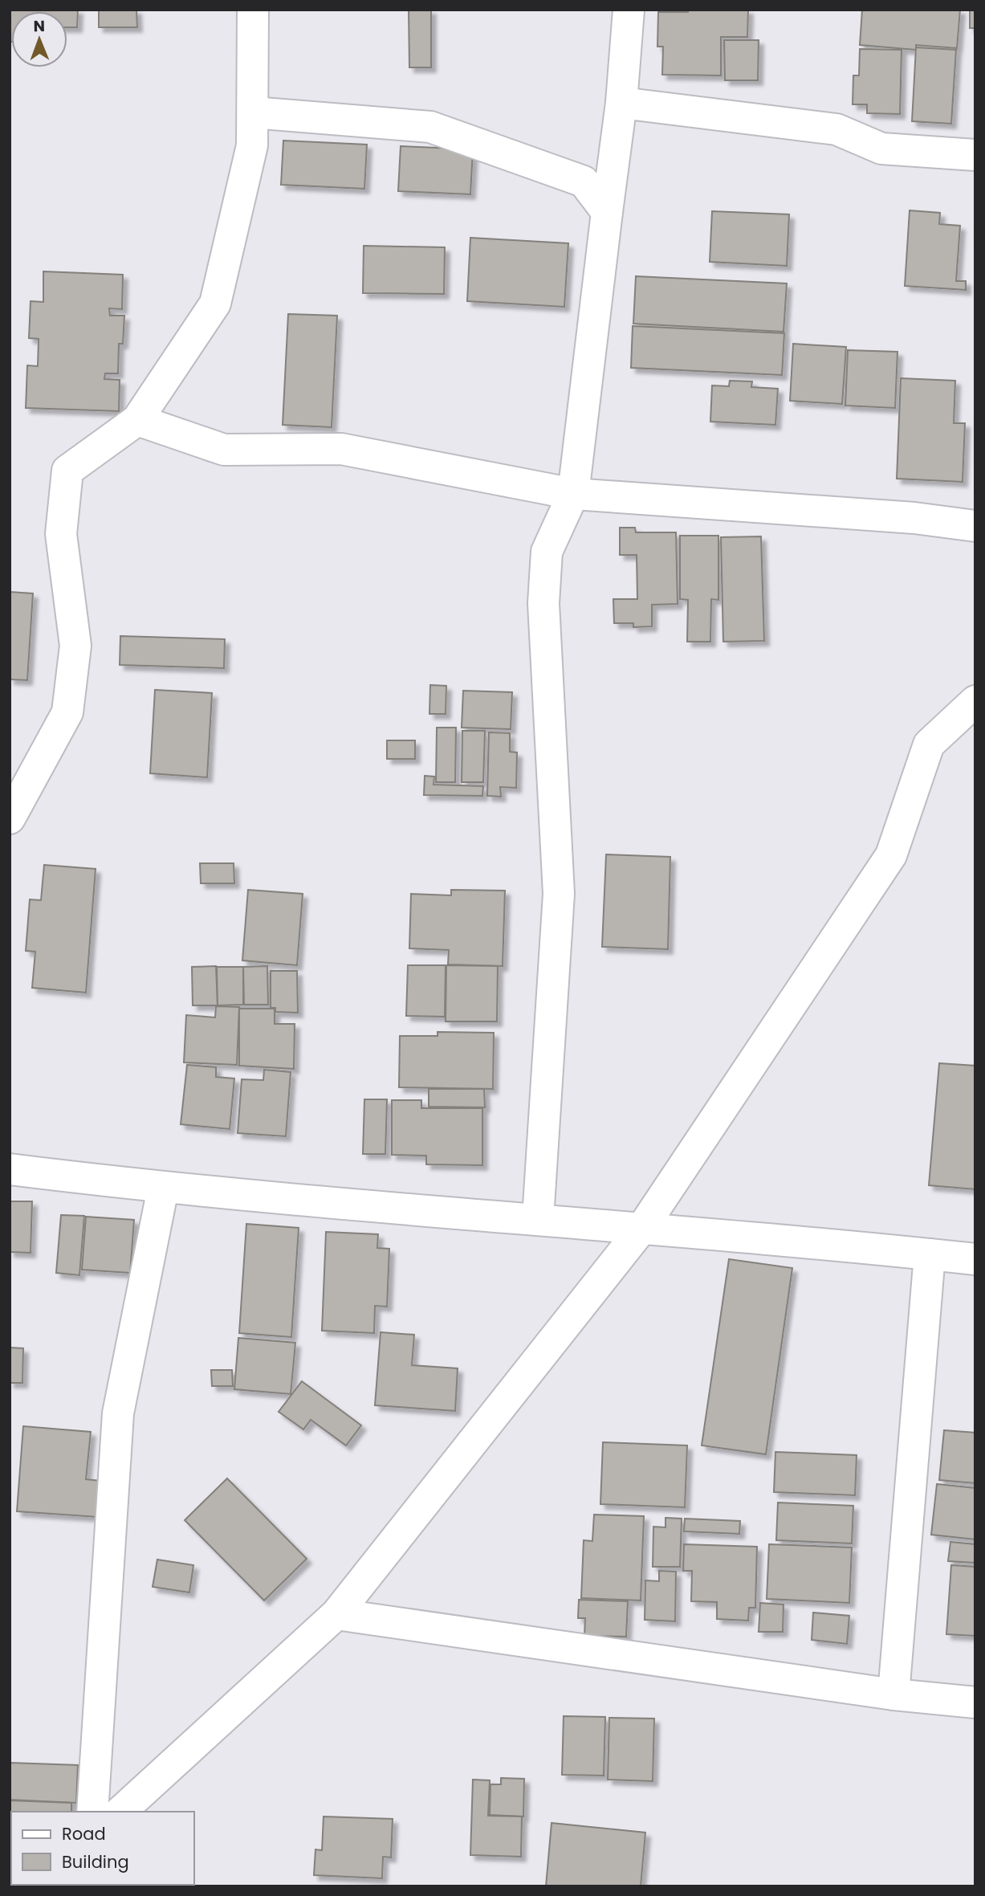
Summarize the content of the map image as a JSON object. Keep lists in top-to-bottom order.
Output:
{
  "legend": ["Road", "Building"],
  "north": "top"
}
